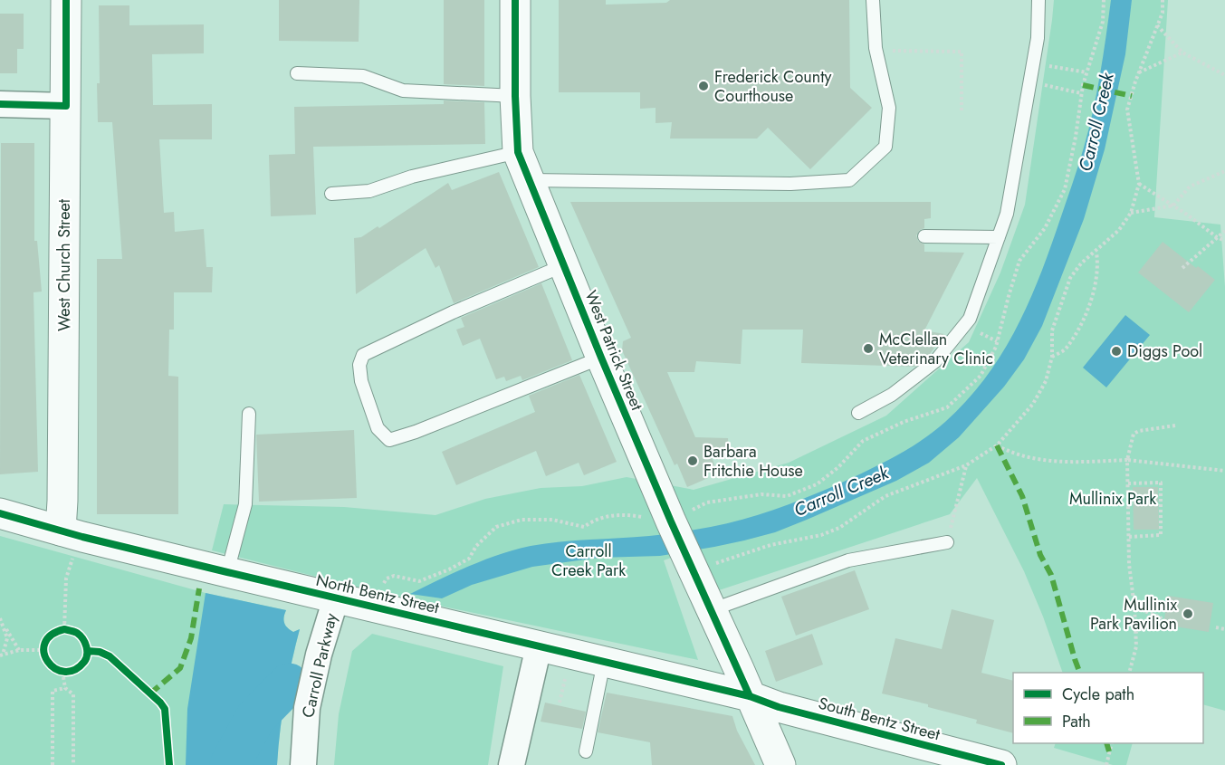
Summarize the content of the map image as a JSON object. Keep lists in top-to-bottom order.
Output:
{
  "streets": {
    "main road": [
      "West Church Street",
      "West Patrick Street",
      "North Bentz Street",
      "South Bentz Street"
    ],
    "street": ["Carroll Parkway"]
  },
  "crossings": [
    ["West Church Street", "North Bentz Street"],
    ["West Patrick Street", "North Bentz Street"],
    ["West Patrick Street", "South Bentz Street"],
    ["North Bentz Street", "Carroll Parkway"],
    ["North Bentz Street", "South Bentz Street"]
  ],
  "water": ["Carroll Creek"],
  "parks": ["Mullinix Park", "Carroll Creek Park"],
  "places": [
    "Frederick County Courthouse",
    "McClellan Veterinary Clinic",
    "Diggs Pool",
    "Barbara Fritchie House",
    "Mullinix Park Pavilion"
  ],
  "legend": ["Cycle path", "Path"]
}
